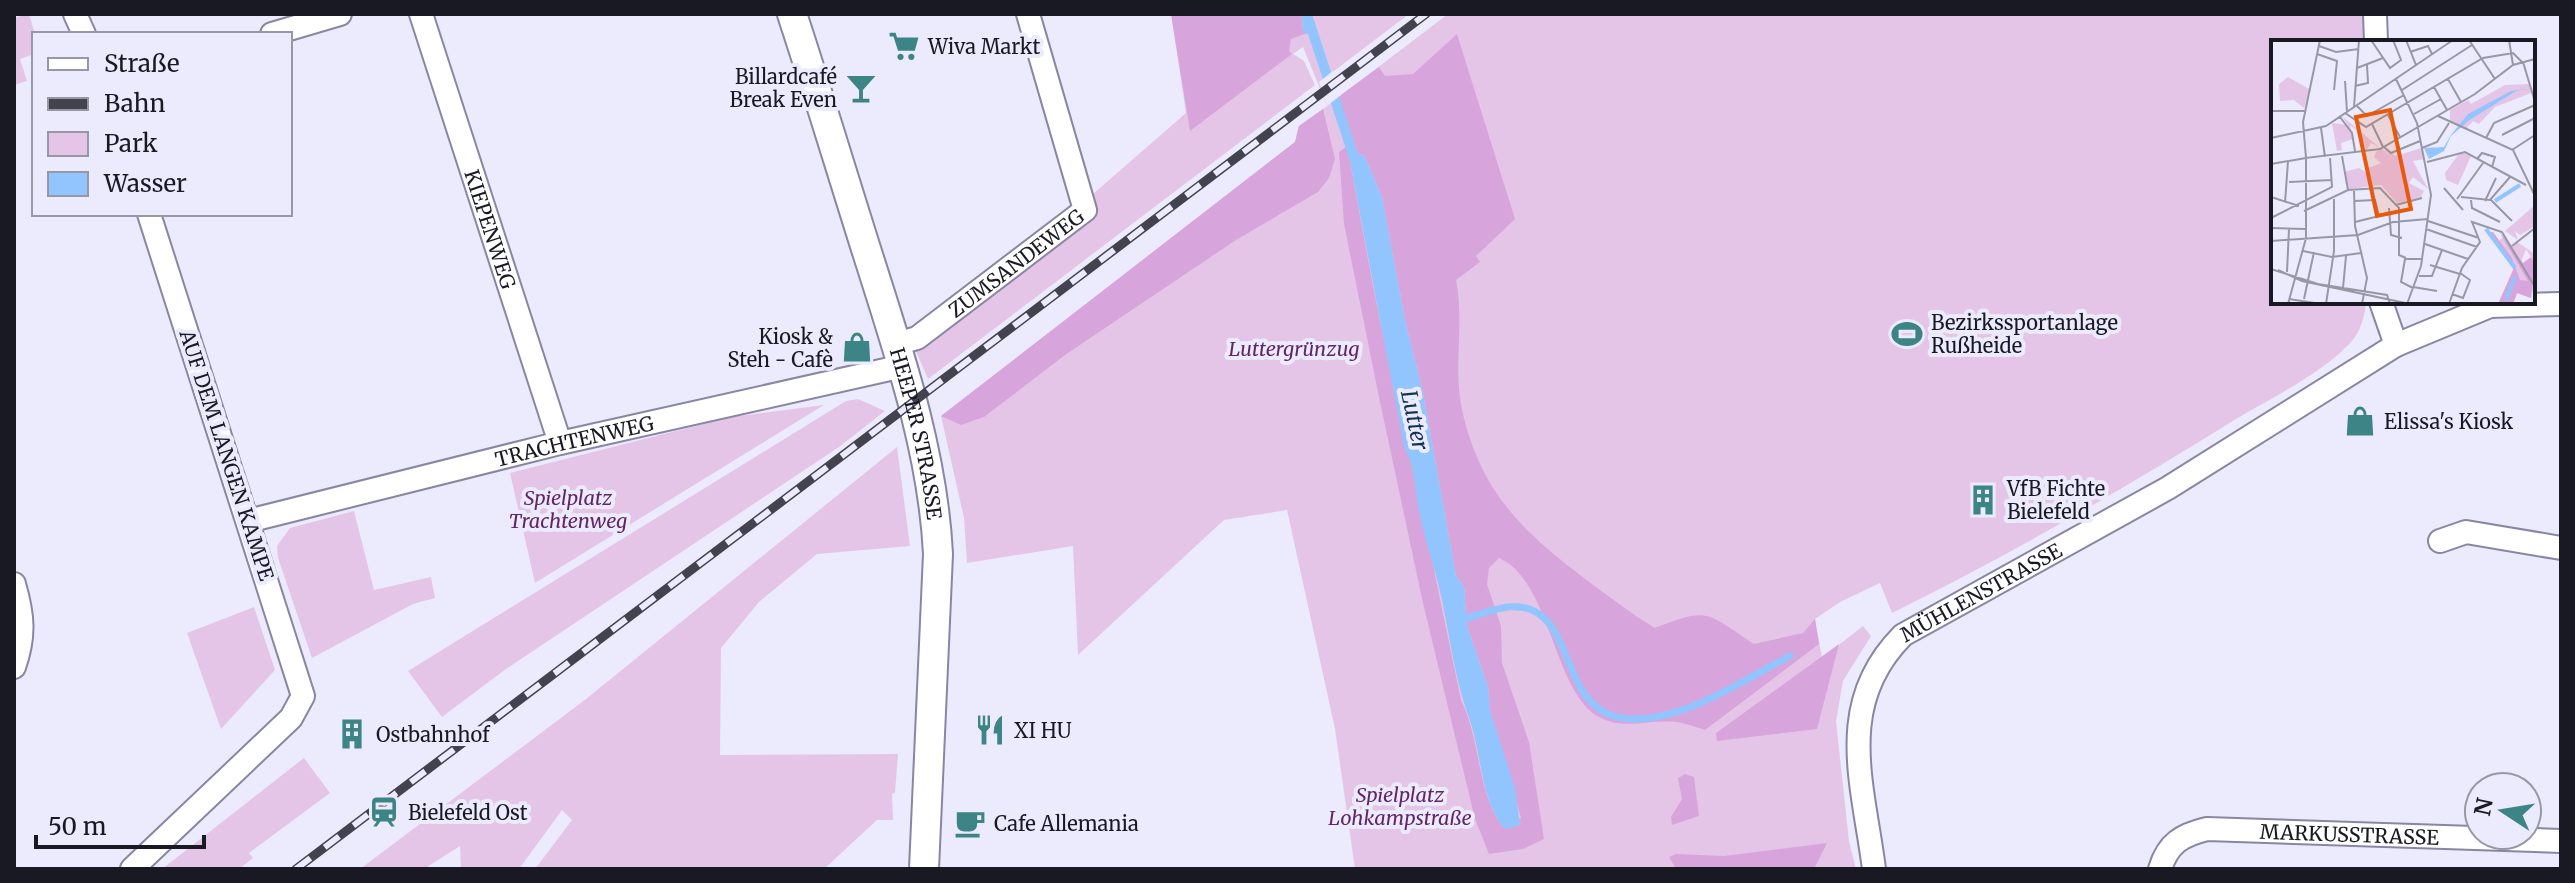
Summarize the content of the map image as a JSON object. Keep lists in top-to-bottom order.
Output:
{
  "streets": {
    "main road": ["HEEPER STRASSE"],
    "street": [
      "KIEPENWEG",
      "ZUMSANDEWEG",
      "TRACHTENWEG",
      "AUF DEM LANGEN KAMPE",
      "MÜHLENSTRASSE",
      "MARKUSSTRASSE"
    ]
  },
  "crossings": [
    ["KIEPENWEG", "TRACHTENWEG"],
    ["ZUMSANDEWEG", "HEEPER STRASSE"],
    ["ZUMSANDEWEG", "TRACHTENWEG"],
    ["HEEPER STRASSE", "TRACHTENWEG"],
    ["TRACHTENWEG", "AUF DEM LANGEN KAMPE"]
  ],
  "water": ["Lutter"],
  "parks": ["Luttergrünzug", "Spielplatz Trachtenweg", "Spielplatz Lohkampstraße"],
  "places": {
    "supermarket": ["Wiva Markt"],
    "bar": ["Billardcafé Break Even"],
    "sports": ["Bezirkssportanlage Rußheide"],
    "shop": ["Kiosk & Steh - Cafè", "Elissa's Kiosk"],
    "building": ["VfB Fichte Bielefeld", "Ostbahnhof"],
    "restaurant": ["XI HU"],
    "station": ["Bielefeld Ost"],
    "cafe": ["Cafe Allemania"]
  },
  "legend": [
    "Straße",
    "Bahn",
    "Park",
    "Wasser"
  ],
  "scale_bar": "50 m",
  "north": "left"
}
